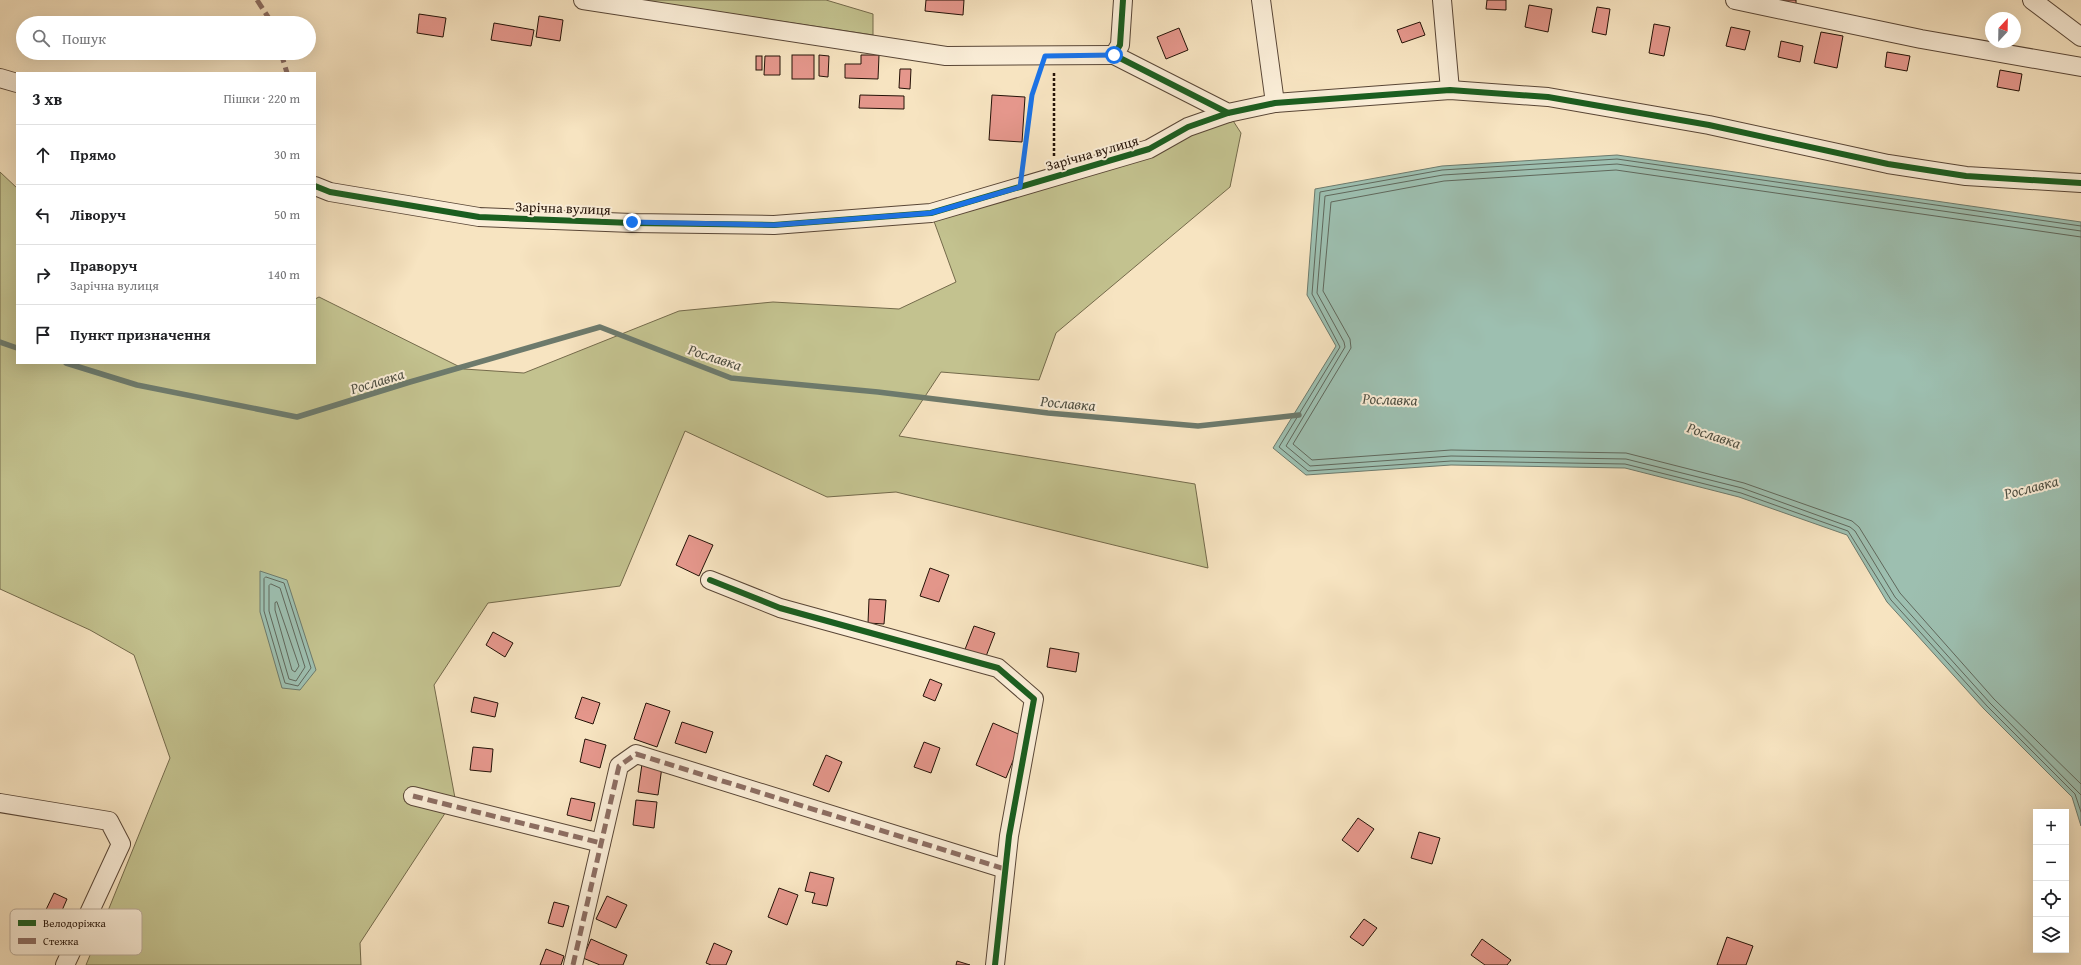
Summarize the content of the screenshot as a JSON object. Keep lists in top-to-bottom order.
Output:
{
  "streets": {
    "street": ["Зарічна вулиця"]
  },
  "water": ["Рославка"],
  "legend": ["Велодоріжка", "Стежка"],
  "north": "top",
  "page": {
    "search": "Пошук",
    "heading": ["3 хв", "Пішки · 220 m"],
    "list": [
      ["Прямо", "30 m"],
      ["Ліворуч", "50 m"],
      ["Праворуч", "Зарічна вулиця", "140 m"],
      "Пункт призначення"
    ],
    "map_buttons": ["+", "−"]
  }
}
